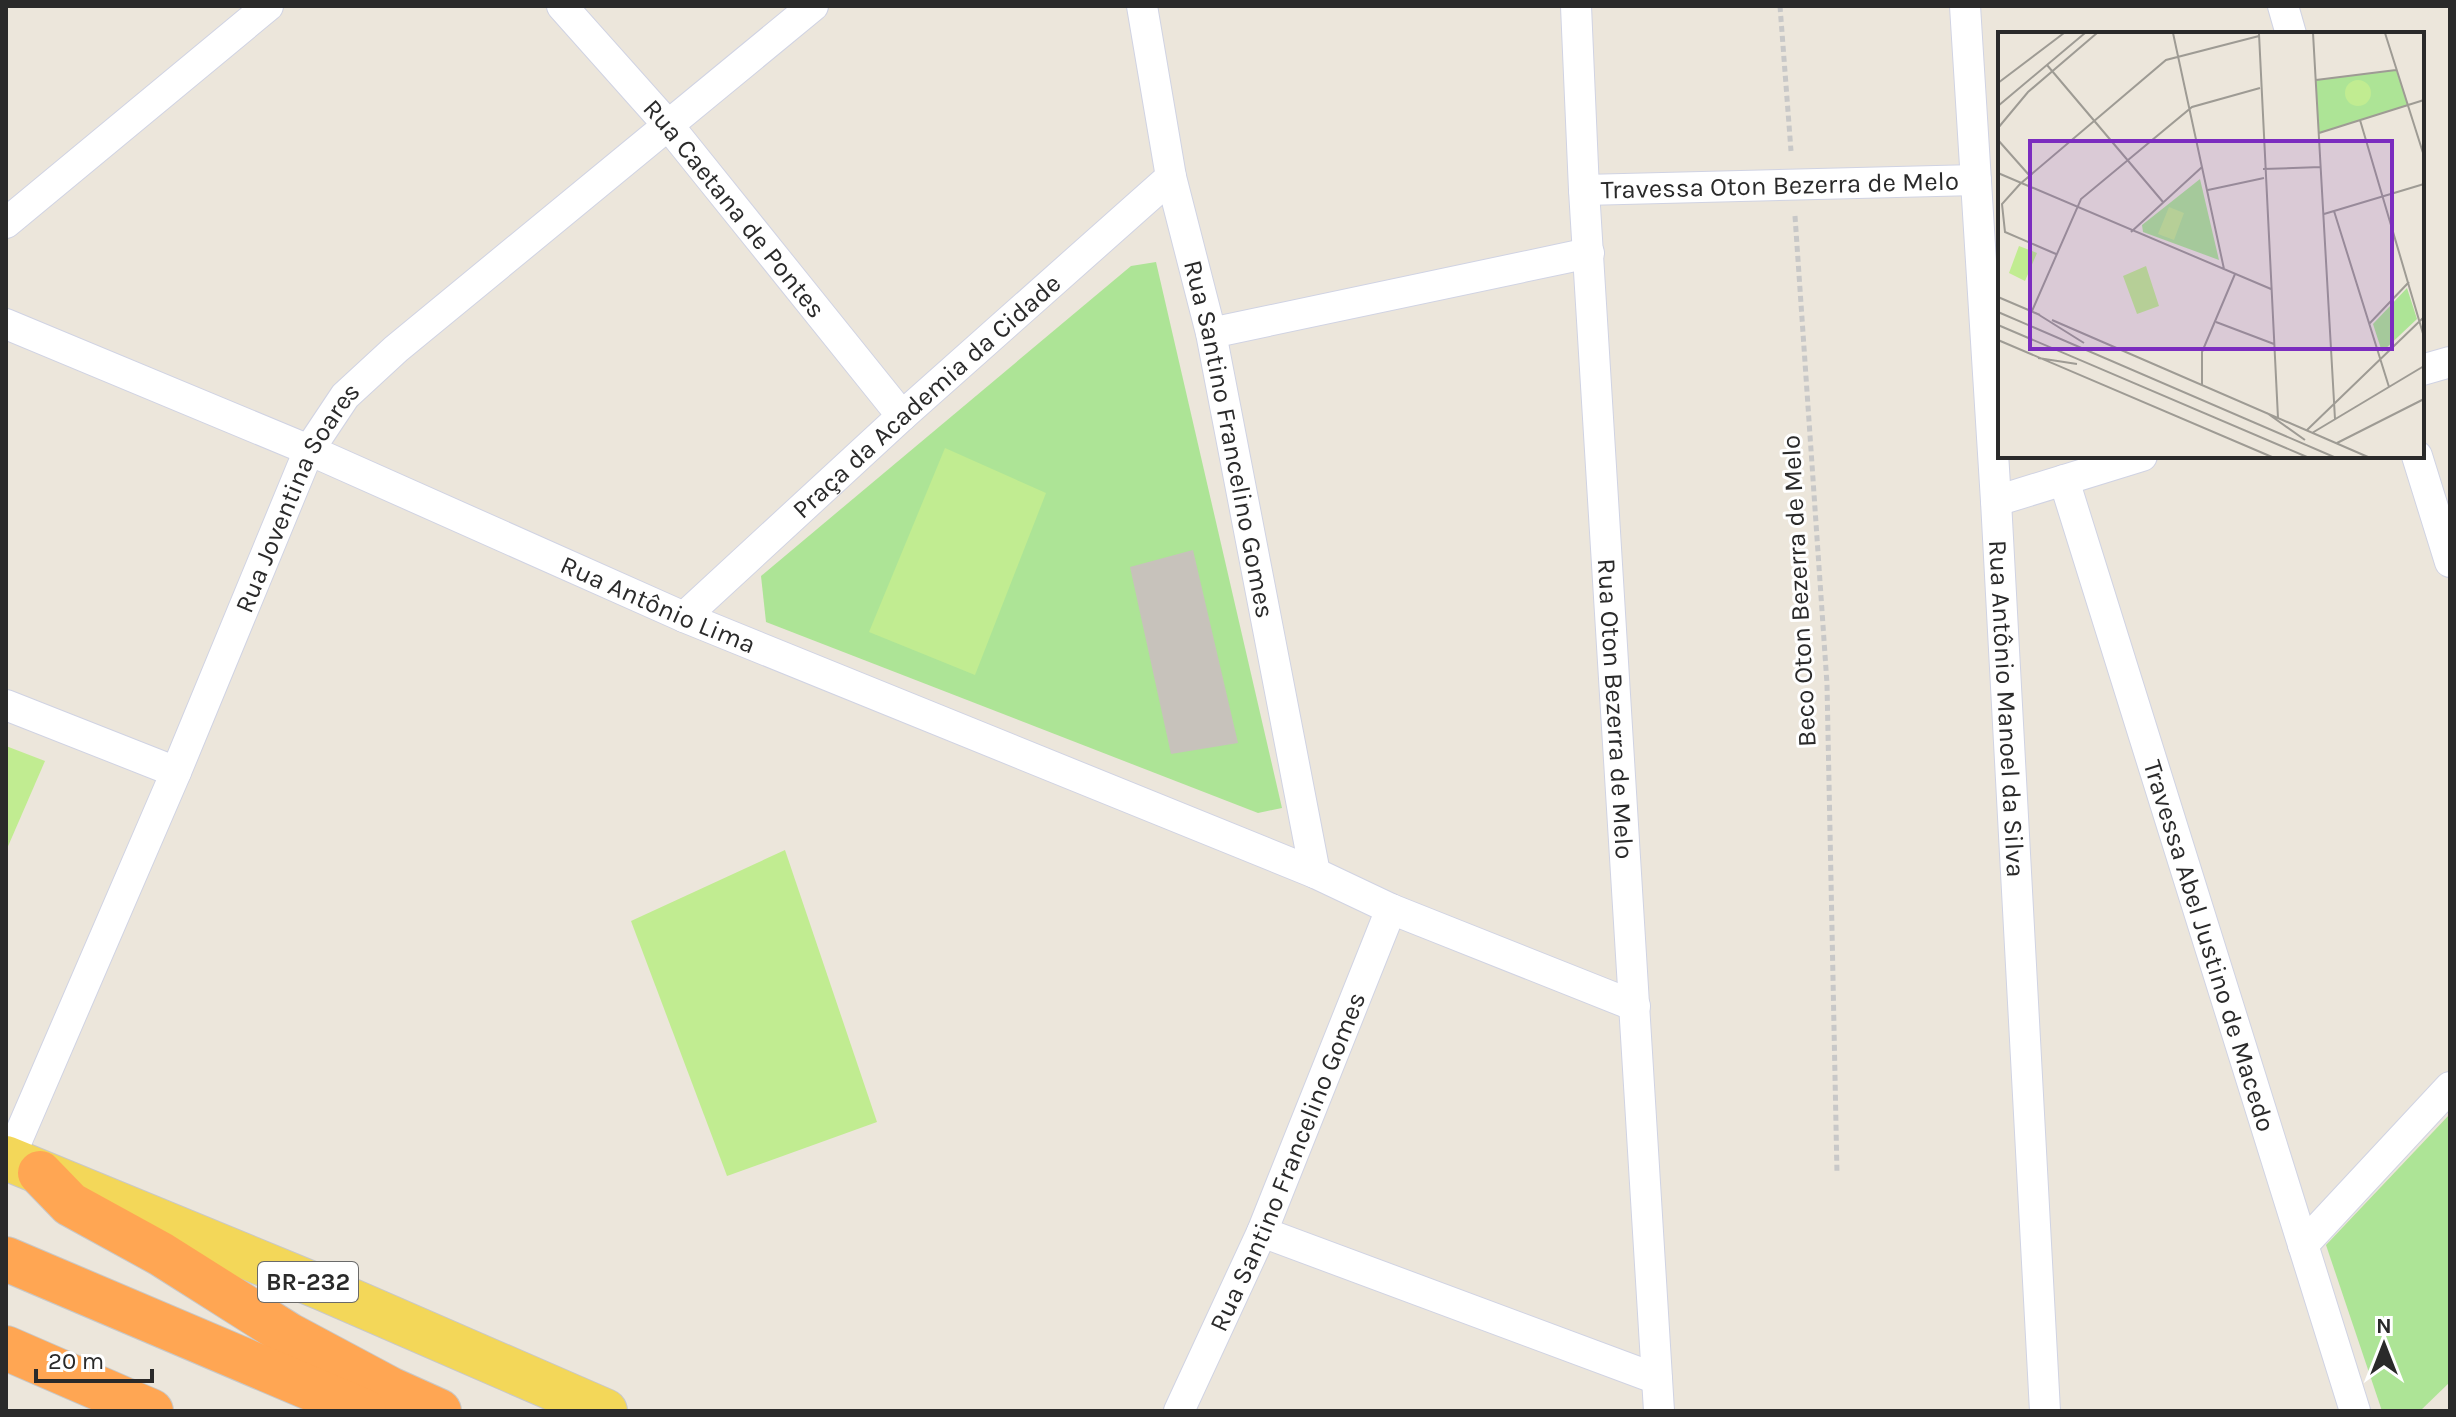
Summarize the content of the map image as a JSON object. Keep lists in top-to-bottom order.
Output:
{
  "streets": {
    "main road": ["BR-232"],
    "street": [
      "Travessa Oton Bezerra de Melo",
      "Rua Caetana de Pontes",
      "Praça da Academia da Cidade",
      "Rua Santino Francelino Gomes",
      "Rua Joventina Soares",
      "Rua Antônio Lima",
      "Rua Oton Bezerra de Melo",
      "Rua Antônio Manoel da Silva",
      "Travessa Abel Justino de Macedo"
    ],
    "path": ["Beco Oton Bezerra de Melo"]
  },
  "crossings": [
    ["Travessa Oton Bezerra de Melo", "Beco Oton Bezerra de Melo"],
    ["Travessa Oton Bezerra de Melo", "Rua Oton Bezerra de Melo"],
    ["Travessa Oton Bezerra de Melo", "Rua Antônio Manoel da Silva"],
    ["Rua Caetana de Pontes", "Praça da Academia da Cidade"],
    ["Rua Caetana de Pontes", "Rua Joventina Soares"],
    ["Praça da Academia da Cidade", "Rua Santino Francelino Gomes"],
    ["Praça da Academia da Cidade", "Rua Antônio Lima"],
    ["Rua Santino Francelino Gomes", "Rua Antônio Lima"],
    ["Rua Joventina Soares", "Rua Antônio Lima"],
    ["Rua Joventina Soares", "BR-232"],
    ["Rua Antônio Lima", "Rua Oton Bezerra de Melo"]
  ],
  "scale_bar": "20 m",
  "north": "top"
}
